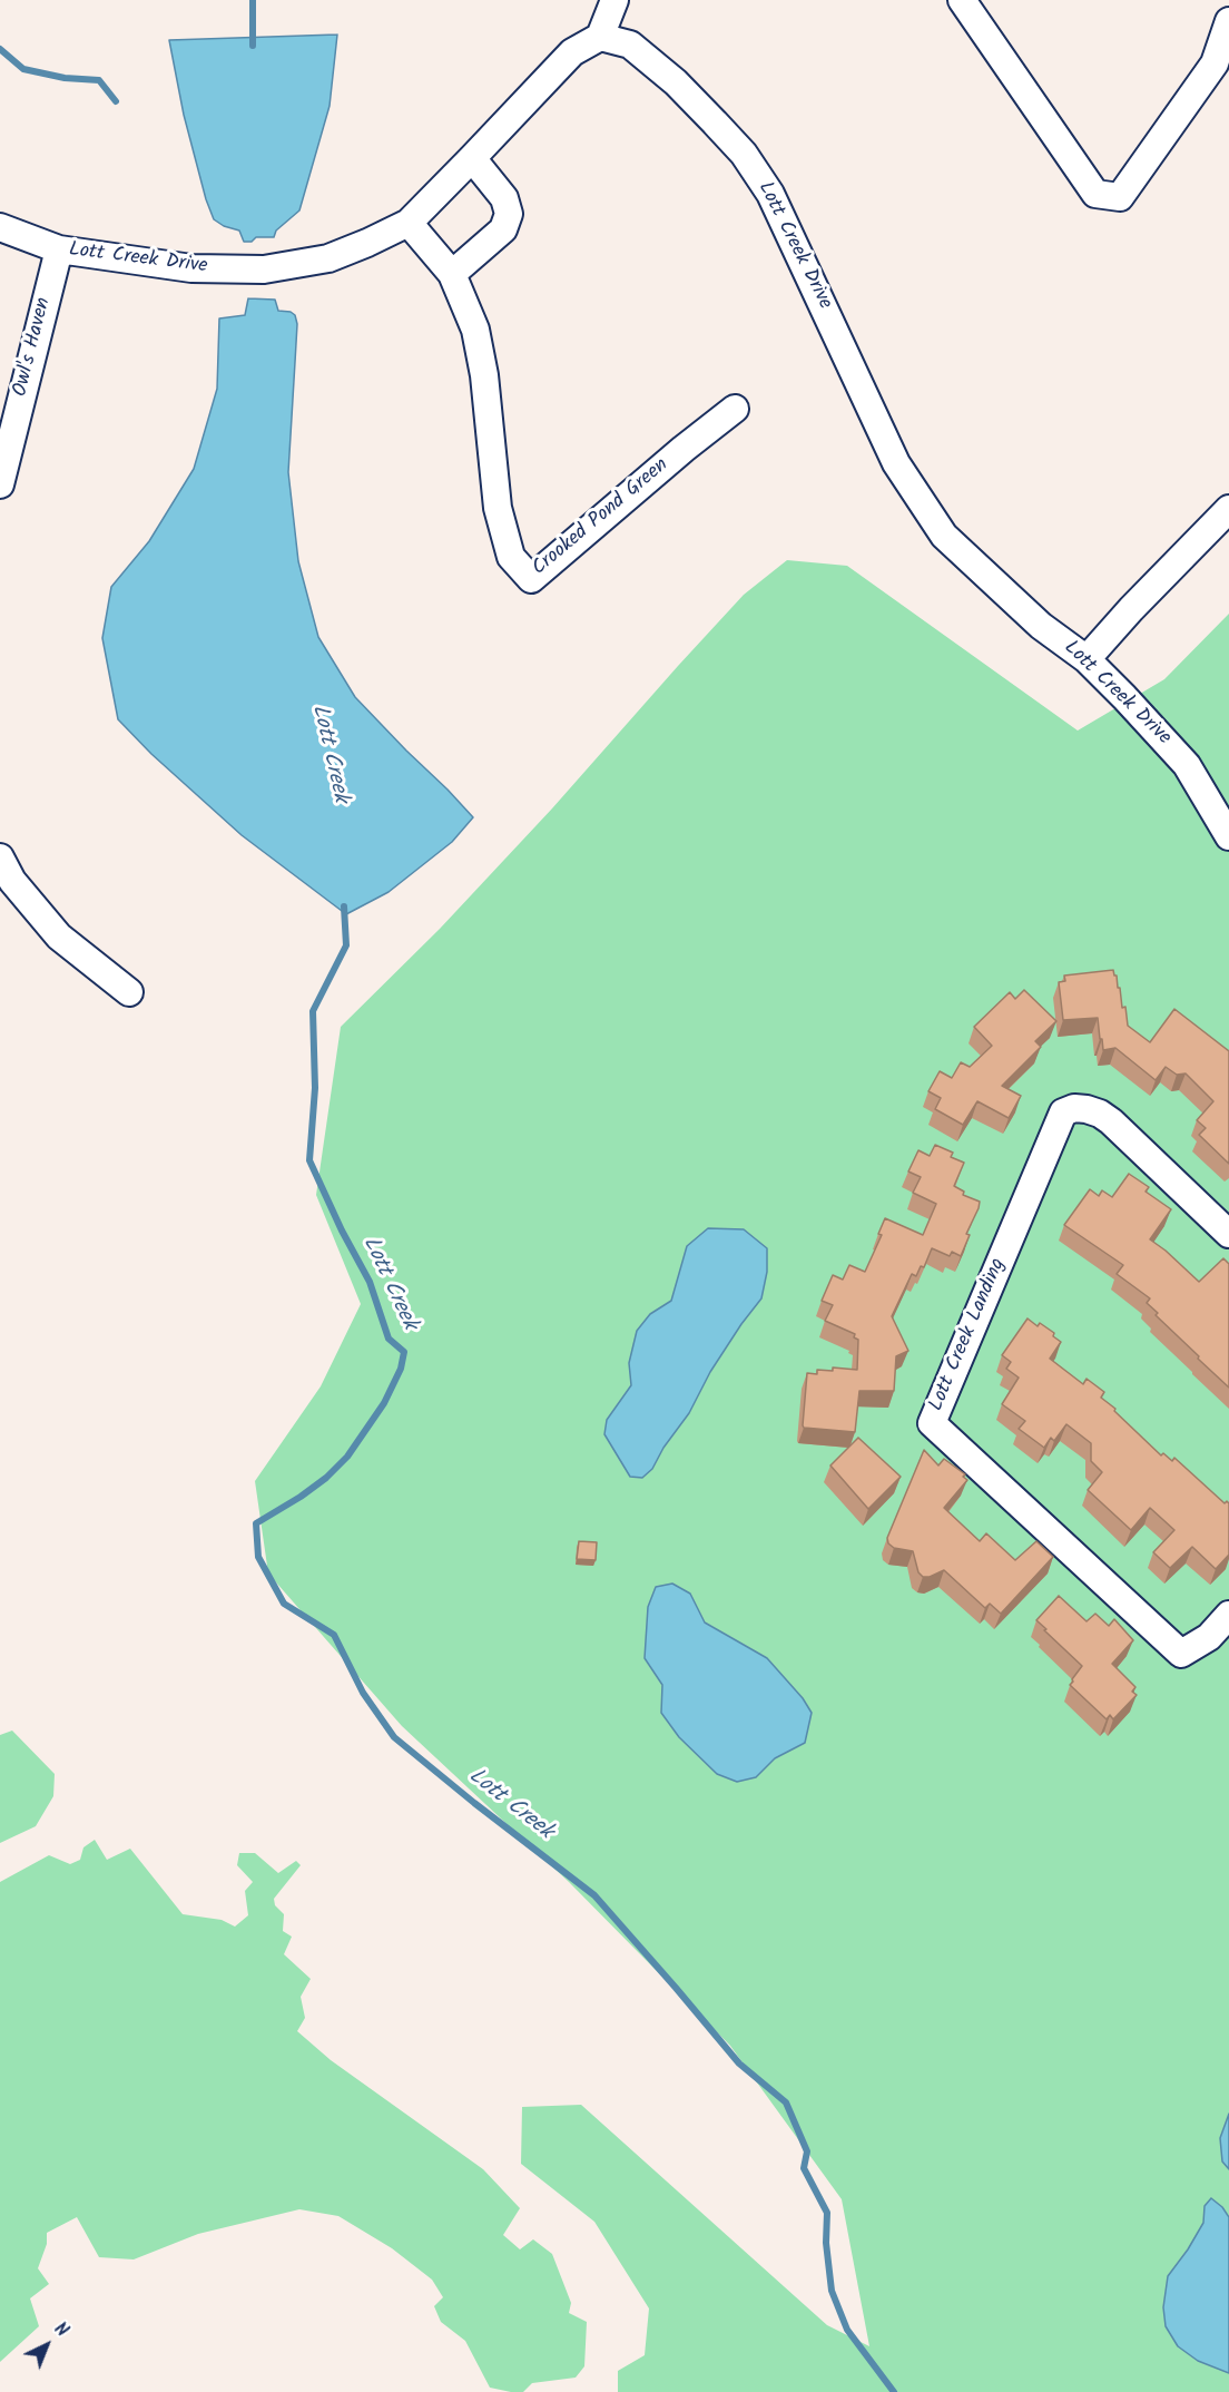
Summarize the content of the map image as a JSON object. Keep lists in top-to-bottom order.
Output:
{
  "streets": {
    "street": [
      "Lott Creek Drive",
      "Owl's Haven",
      "Crooked Pond Green",
      "Lott Creek Landing"
    ]
  },
  "crossings": [
    ["Lott Creek Drive", "Owl's Haven"],
    ["Lott Creek Drive", "Crooked Pond Green"]
  ],
  "water": ["Lott Creek"],
  "north": "top right"
}
